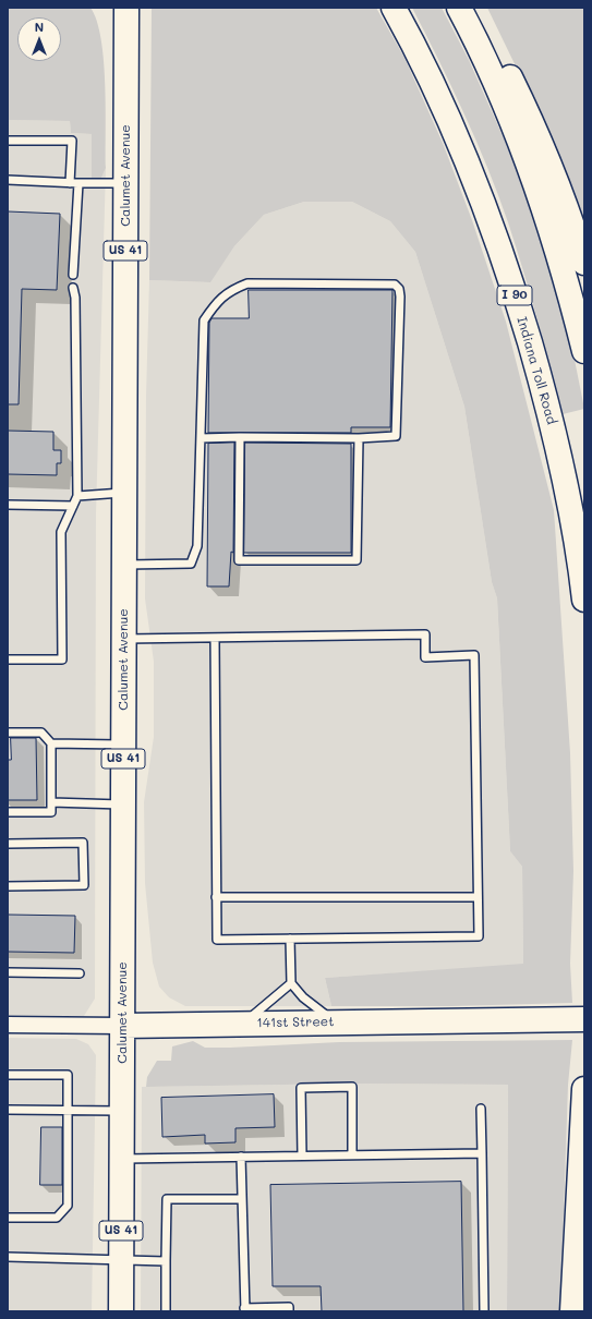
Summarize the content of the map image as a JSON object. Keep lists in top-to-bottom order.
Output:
{
  "streets": {
    "main road": [
      "Calumet Avenue",
      "US 41",
      "I 90",
      "Indiana Toll Road",
      "141st Street"
    ]
  },
  "crossings": [
    ["Calumet Avenue", "141st Street"]
  ],
  "north": "top"
}
